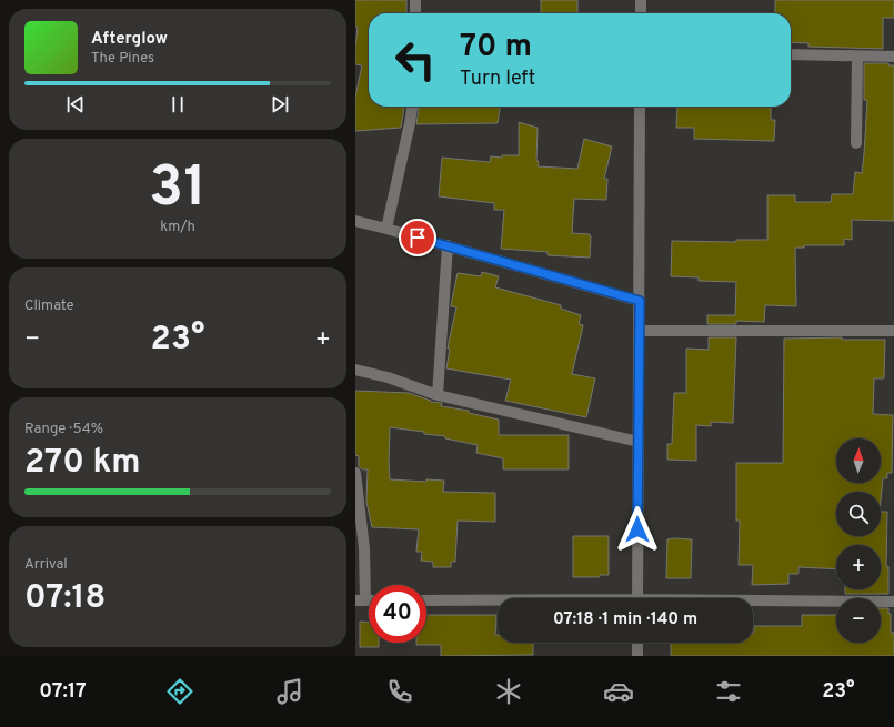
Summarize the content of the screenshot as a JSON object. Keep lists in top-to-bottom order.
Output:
{
  "north": "top",
  "page": {
    "turn": ["70 m", "Turn left"],
    "song": ["Afterglow", "The Pines"],
    "tile": [
      ["31", "km/h"],
      "Climate",
      ["Range · 54%", "270 km"],
      ["Arrival", "07:18"]
    ],
    "heat": ["−", "23°", "+"],
    "map_buttons": ["+", "−"],
    "limit": "40",
    "trip": "07:18 · 1 min · 140 m",
    "tabs": ["07:17", "23°"]
  }
}
